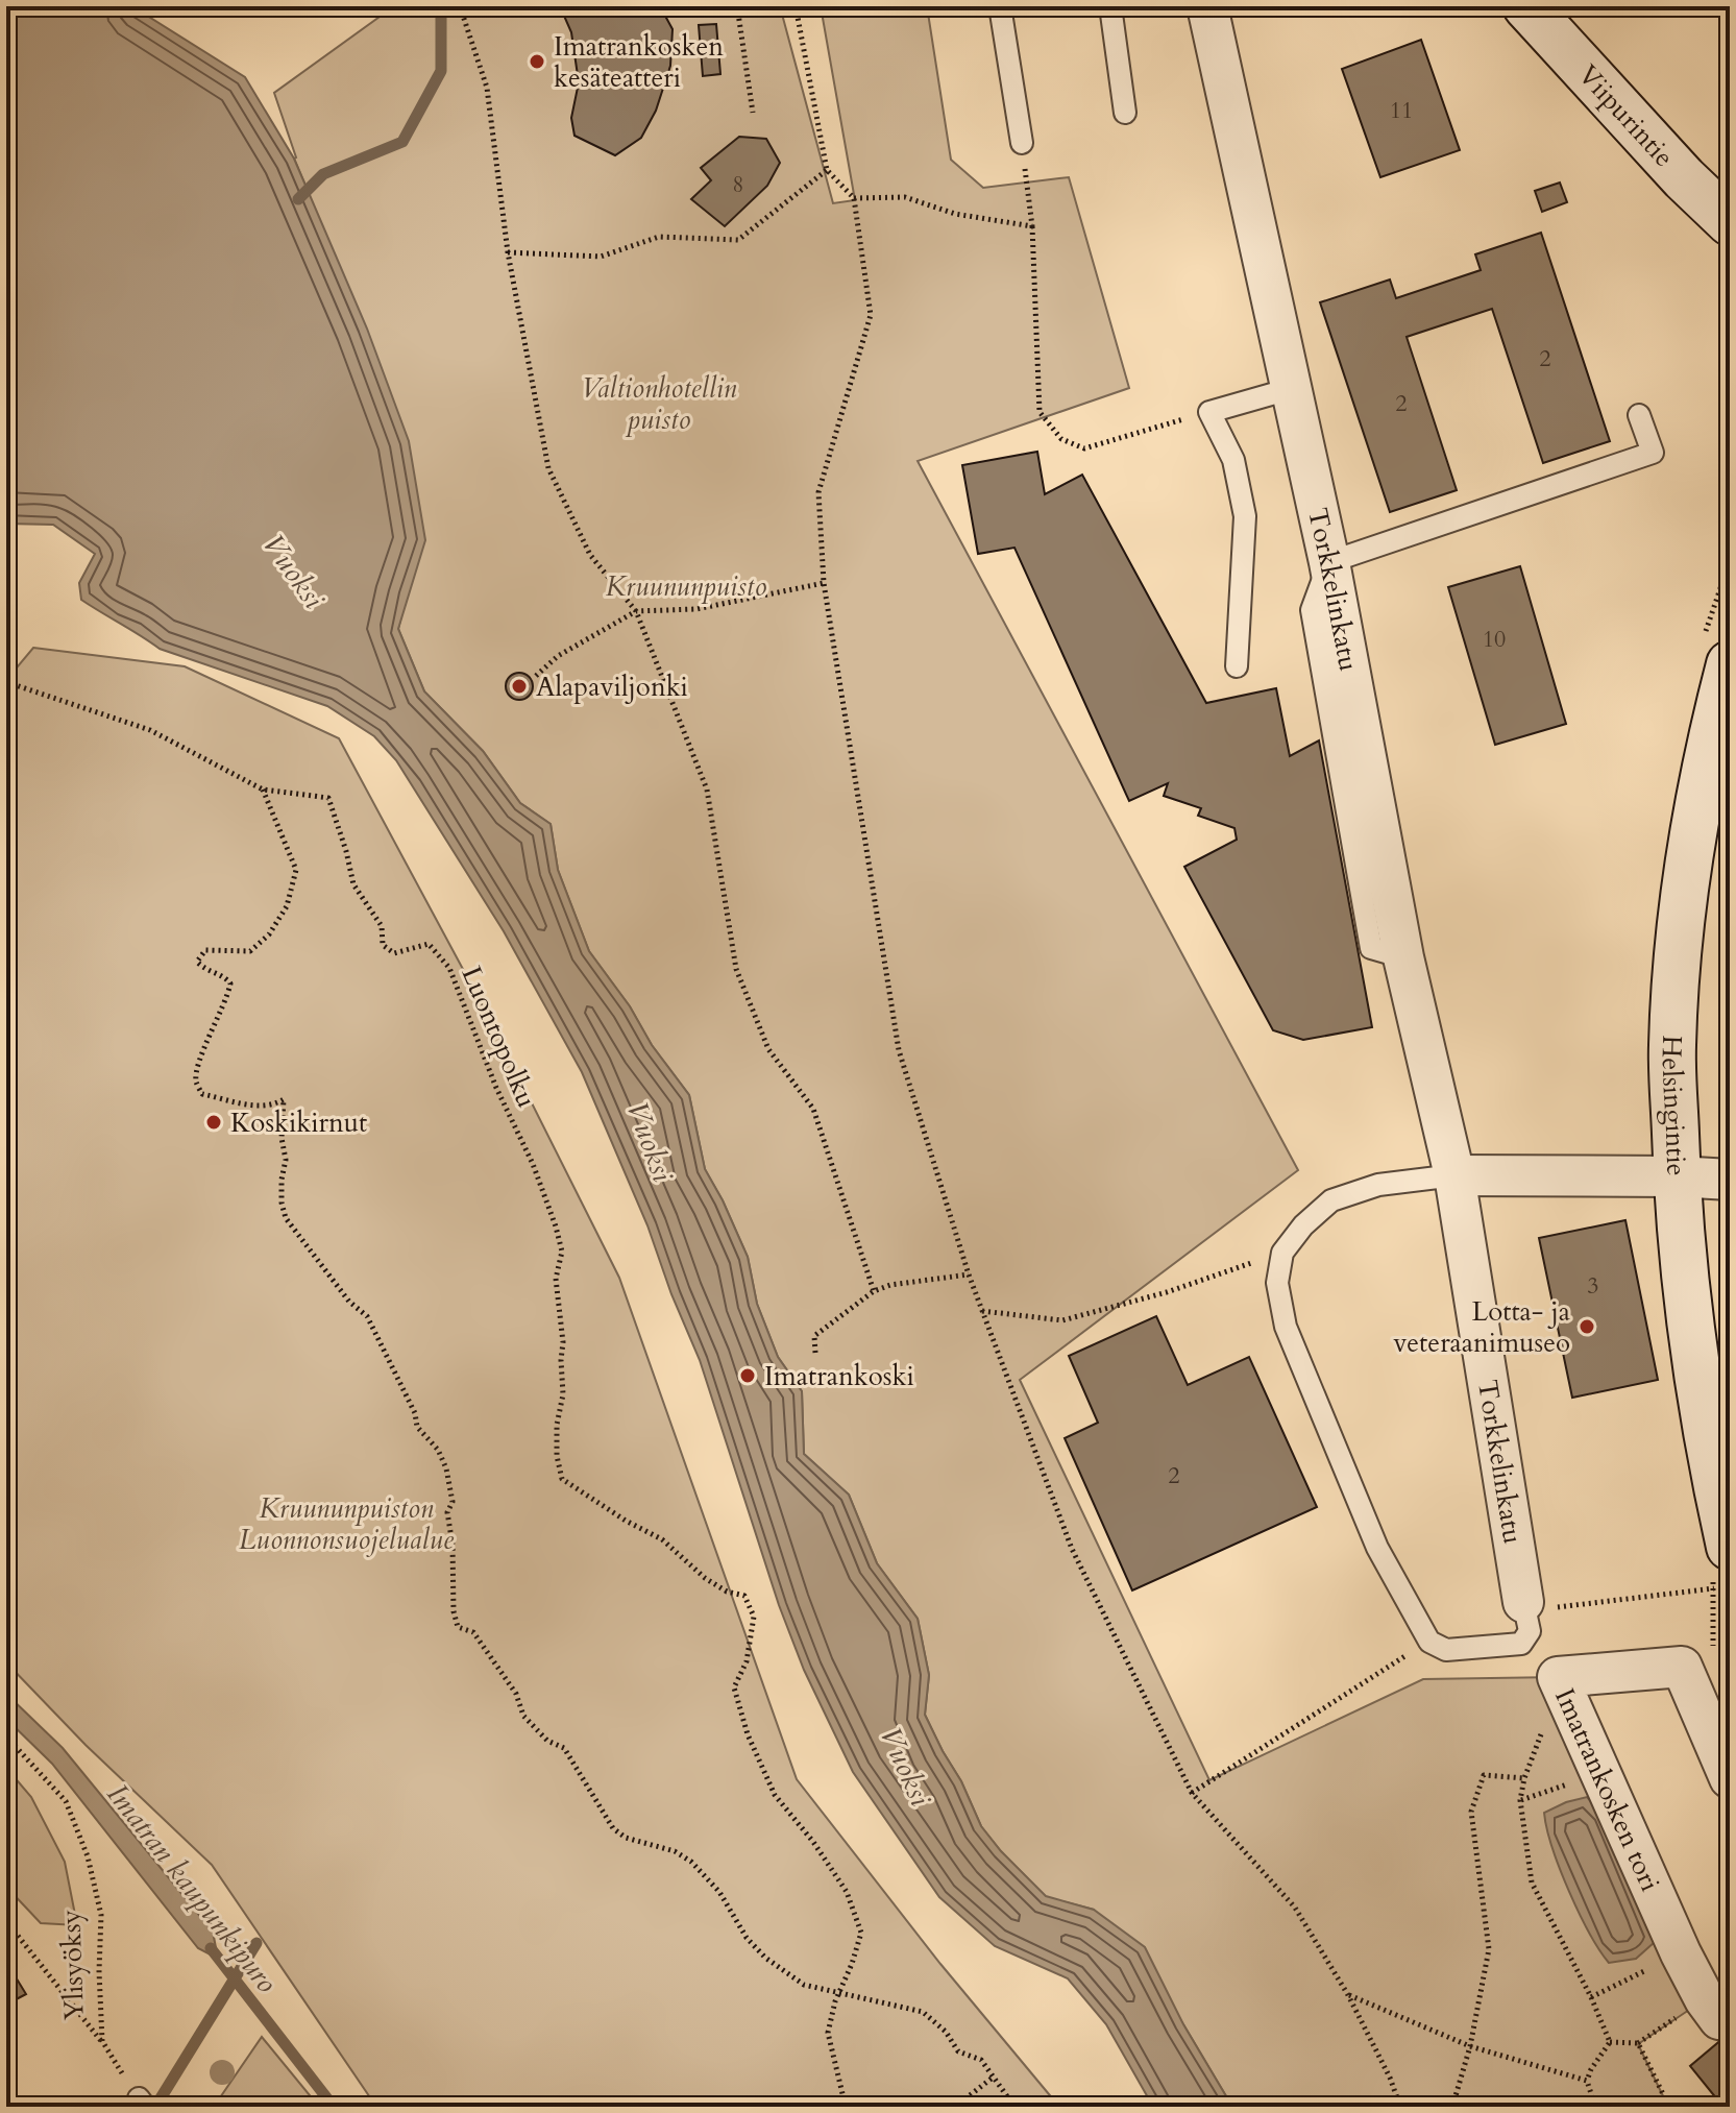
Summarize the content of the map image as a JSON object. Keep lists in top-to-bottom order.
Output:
{
  "streets": {
    "main road": ["Viipurintie", "Helsingintie"],
    "street": ["Torkkelinkatu", "Imatrankosken tori"],
    "path": ["Luontopolku", "Ylisyöksy"]
  },
  "water": ["Vuoksi", "Imatran kaupunkipuro"],
  "parks": ["Valtionhotellin puisto", "Kruununpuisto", "Kruununpuiston Luonnonsuojelualue"],
  "places": [
    "Imatrankosken kesäteatteri",
    "Alapaviljonki",
    "Koskikirnut",
    "Lotta- ja veteraanimuseo",
    "Imatrankoski"
  ],
  "house_numbers": [
    "11",
    "8",
    "2",
    "2",
    "10",
    "3",
    "2"
  ]
}
